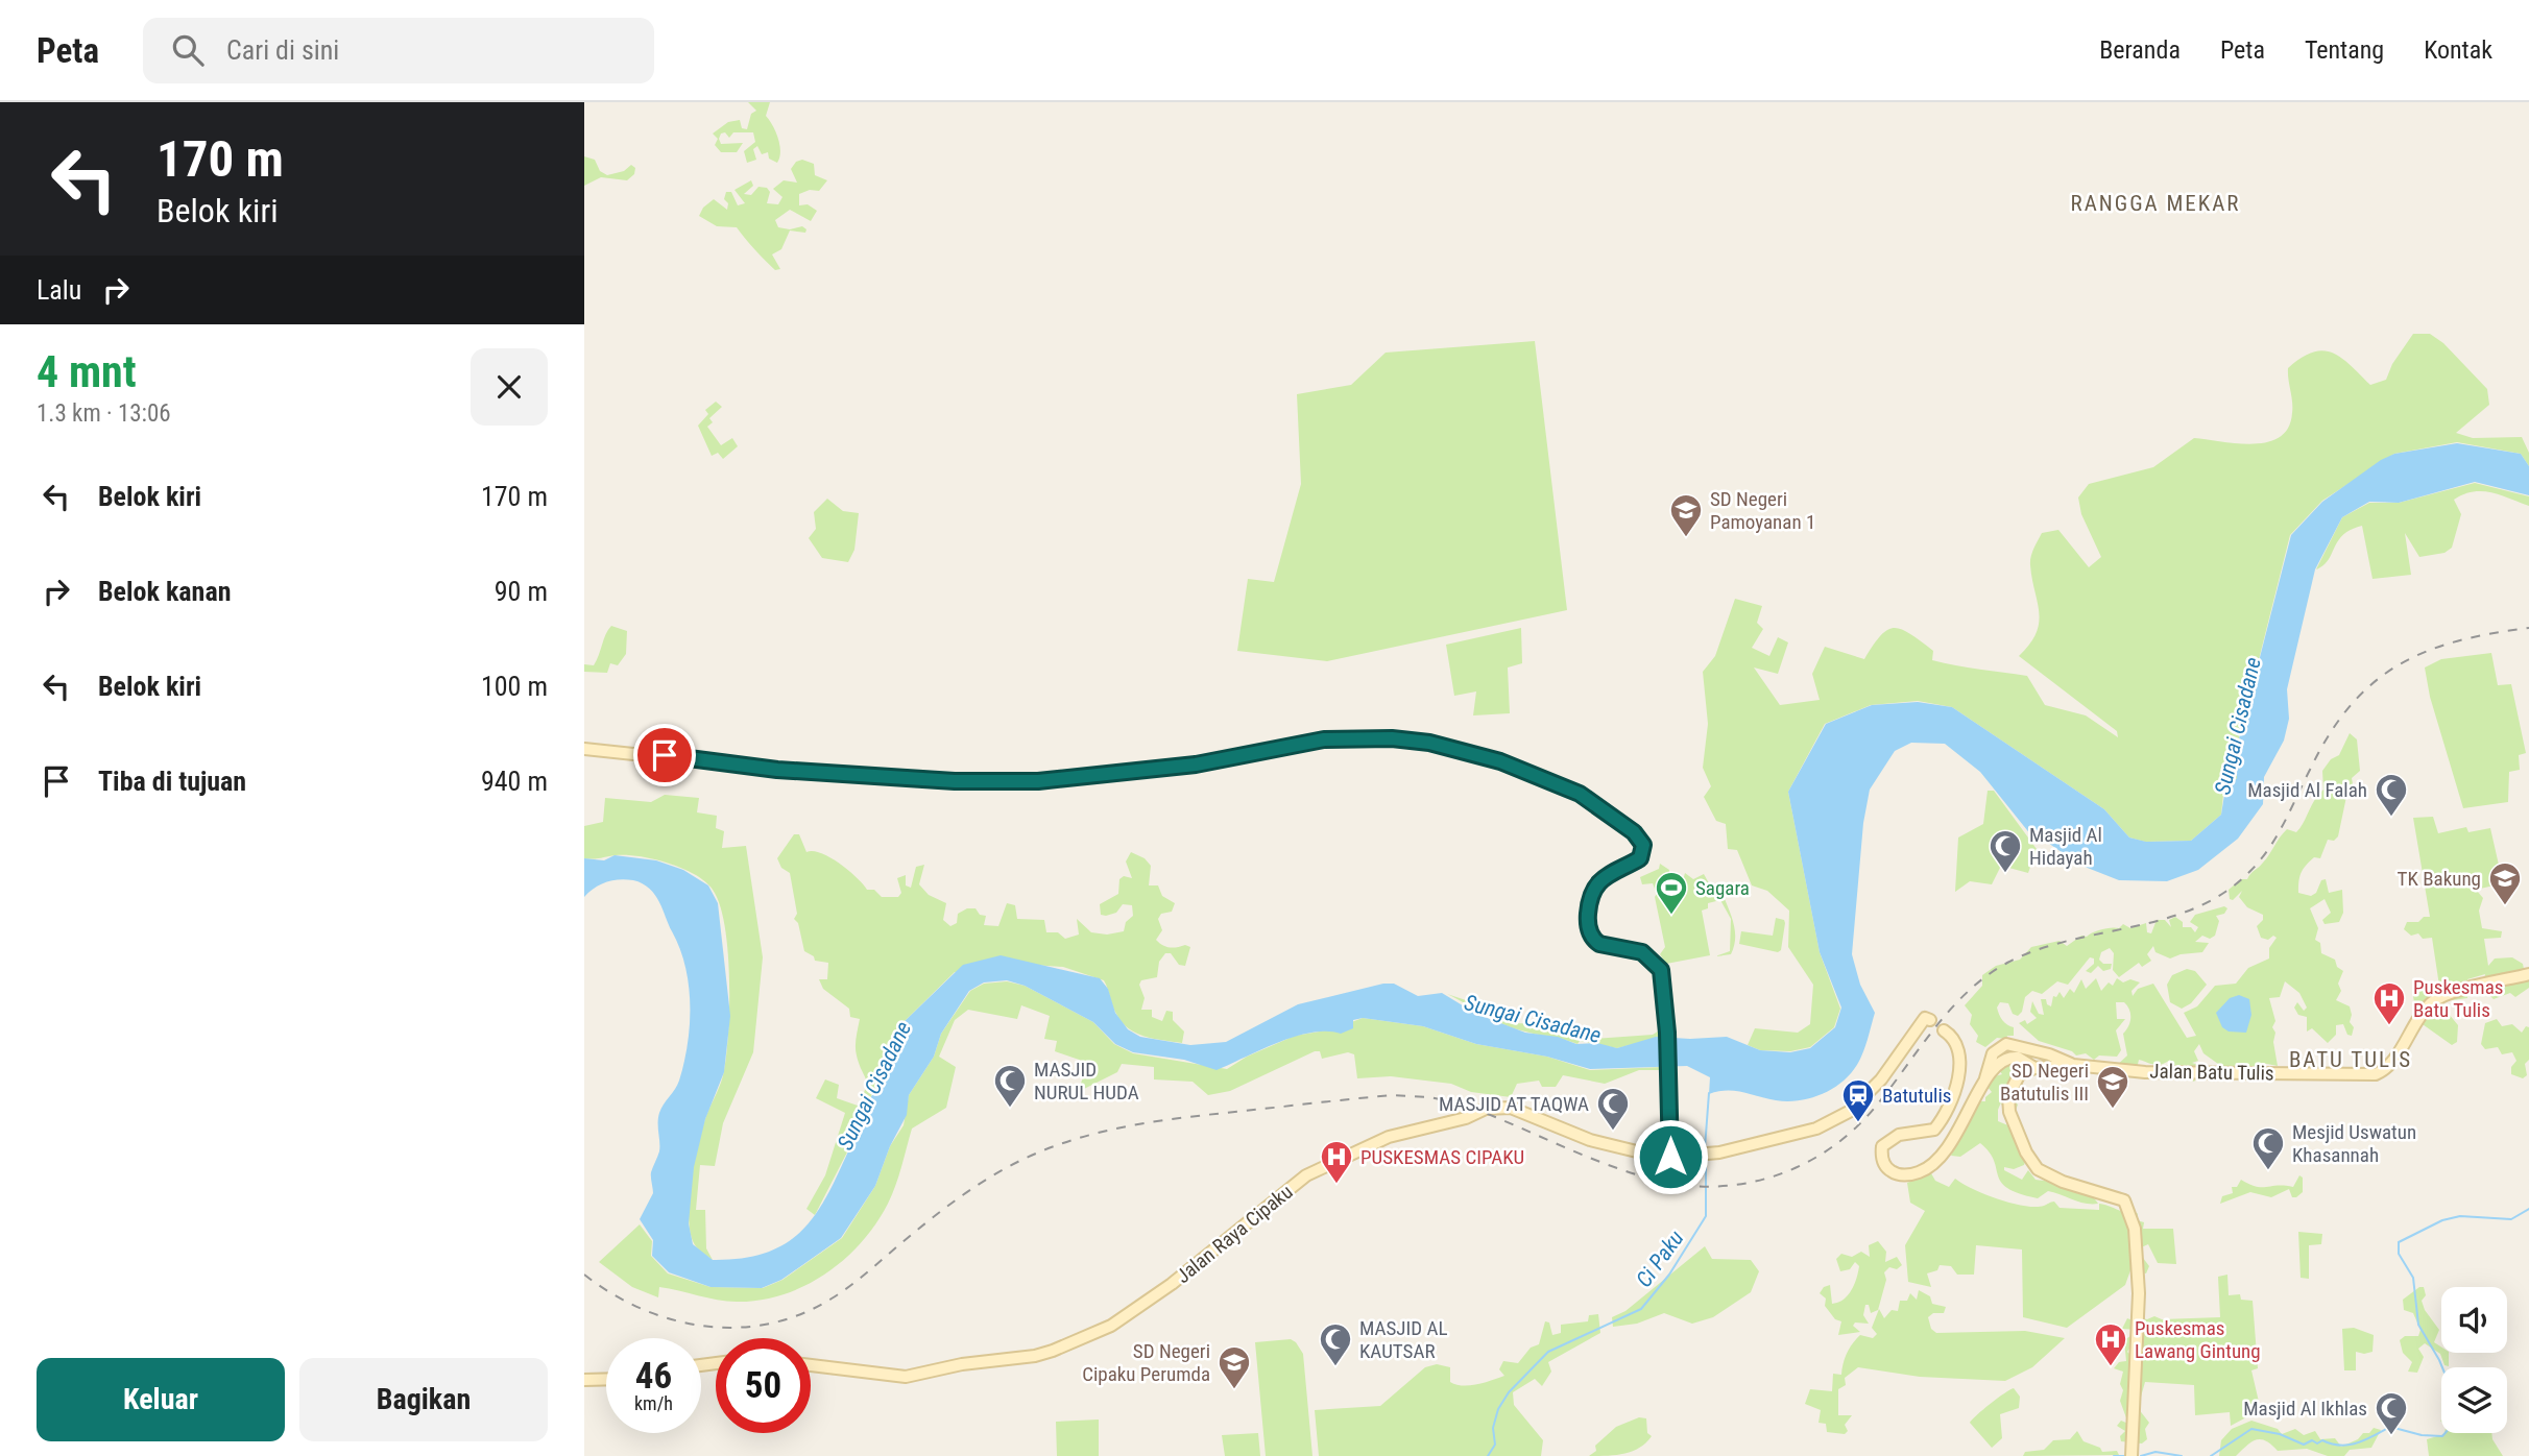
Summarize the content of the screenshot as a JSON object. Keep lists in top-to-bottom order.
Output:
{
  "streets": {
    "main road": ["Jalan Batu Tulis", "Jalan Raya Cipaku"]
  },
  "districts": ["RANGGA MEKAR", "BATU TULIS"],
  "water": ["Sungai Cisadane", "Ci Paku"],
  "places": {
    "school or university": [
      "SD Negeri Pamoyanan 1",
      "TK Bakung",
      "SD Negeri Batutulis III",
      "SD Negeri Cipaku Perumda"
    ],
    "mosque": [
      "Masjid Al Falah",
      "Masjid Al Hidayah",
      "MASJID NURUL HUDA",
      "MASJID AT TAQWA",
      "Mesjid Uswatun Khasannah",
      "MASJID AL KAUTSAR",
      "Masjid Al Ikhlas"
    ],
    "sports": ["Sagara"],
    "hospital": ["Puskesmas Batu Tulis", "PUSKESMAS CIPAKU", "Puskesmas Lawang Gintung"],
    "station": ["Batutulis"]
  },
  "page": {
    "header": "Peta",
    "search": "Cari di sini",
    "nav": [
      "Beranda",
      "Peta",
      "Tentang",
      "Kontak"
    ],
    "turn": ["170 m", "Belok kiri"],
    "then": "Lalu",
    "heading": ["4 mnt", "1.3 km · 13:06"],
    "list": [
      {
        "name": "Belok kiri",
        "value": "170 m"
      },
      {
        "name": "Belok kanan",
        "value": "90 m"
      },
      {
        "name": "Belok kiri",
        "value": "100 m"
      },
      {
        "name": "Tiba di tujuan",
        "value": "940 m"
      }
    ],
    "speed": "46 km/h",
    "limit": "50",
    "buttons": ["Keluar", "Bagikan"]
  }
}
